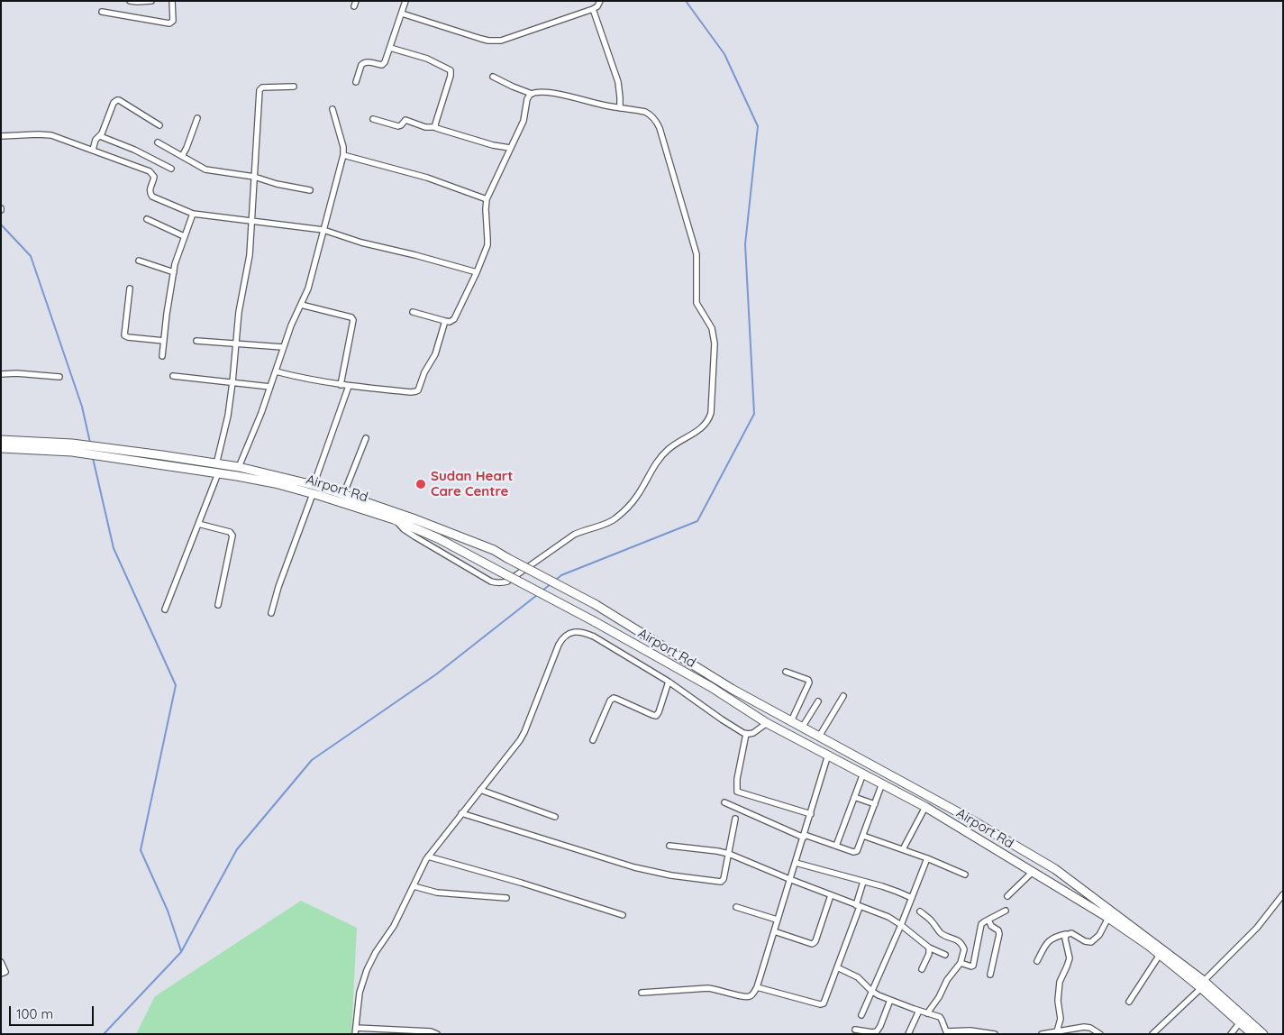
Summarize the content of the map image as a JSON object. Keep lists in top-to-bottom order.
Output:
{
  "streets": {
    "main road": ["Airport Rd"]
  },
  "places": ["Sudan Heart Care Centre"],
  "scale_bar": "100 m"
}
